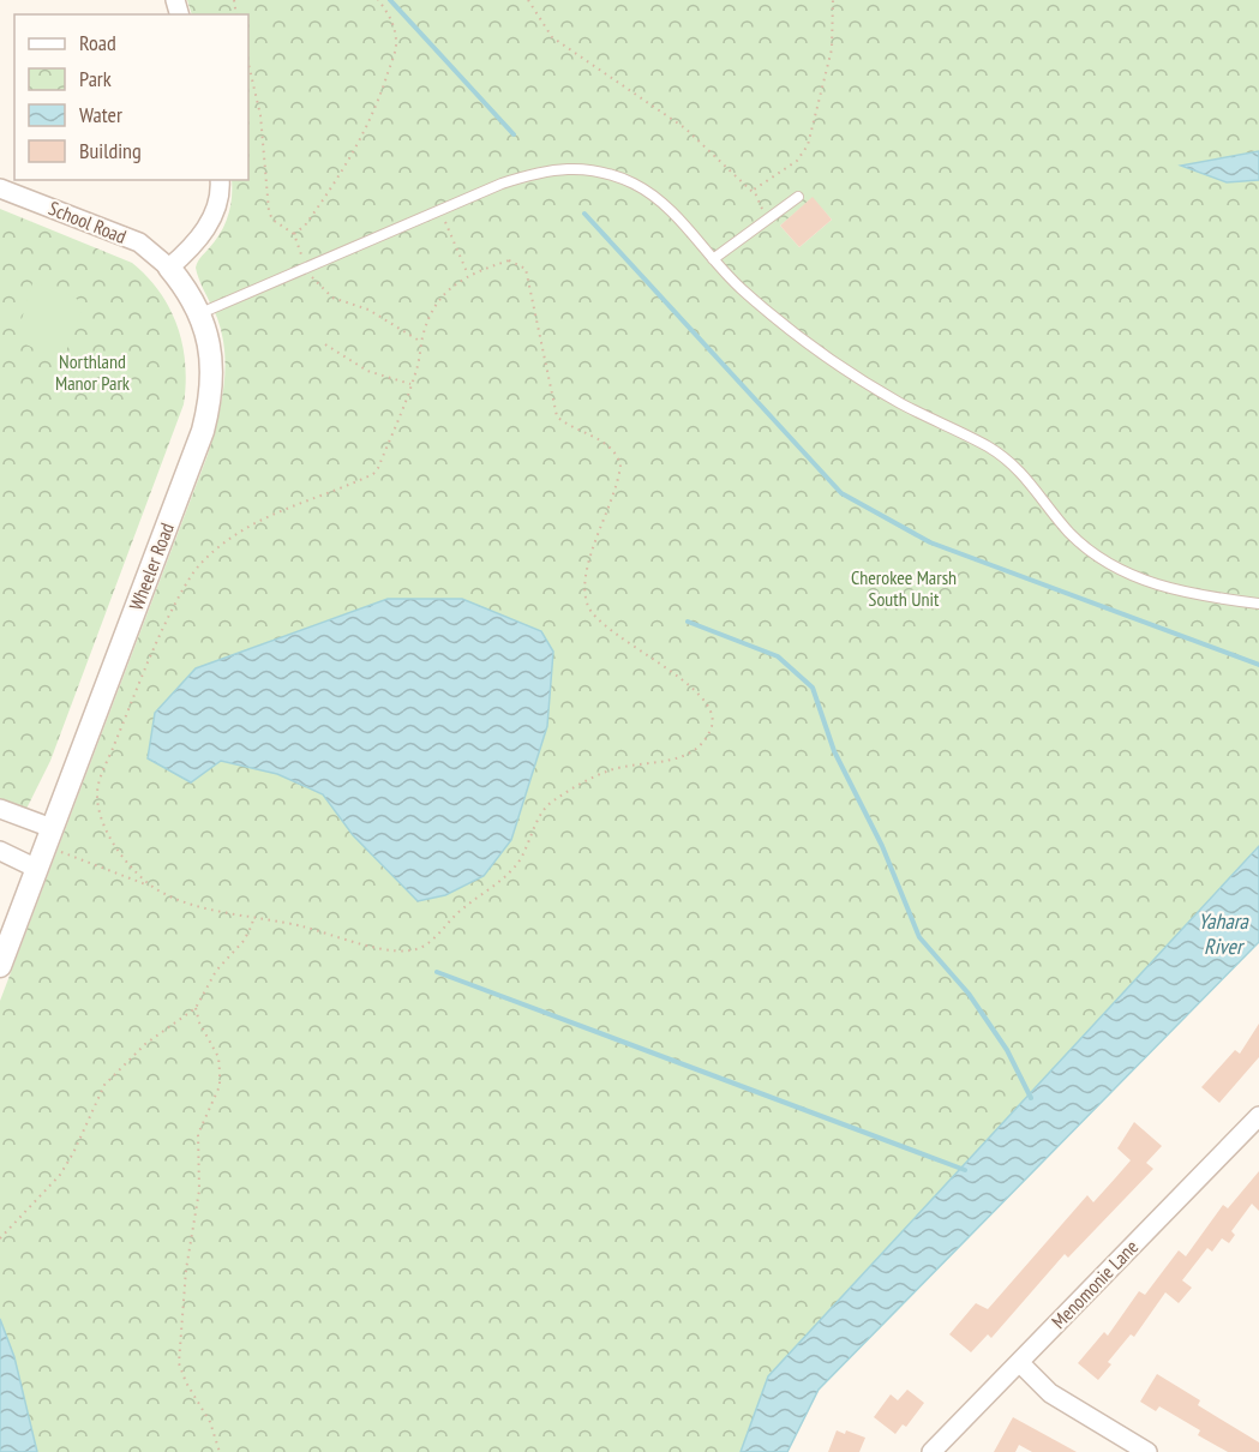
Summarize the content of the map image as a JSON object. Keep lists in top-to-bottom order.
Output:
{
  "streets": {
    "street": ["School Road", "Wheeler Road", "Menomonie Lane"]
  },
  "crossings": [
    ["School Road", "Wheeler Road"]
  ],
  "water": ["Yahara River"],
  "parks": ["Northland Manor Park", "Cherokee Marsh South Unit"],
  "legend": [
    "Road",
    "Park",
    "Water",
    "Building"
  ]
}
